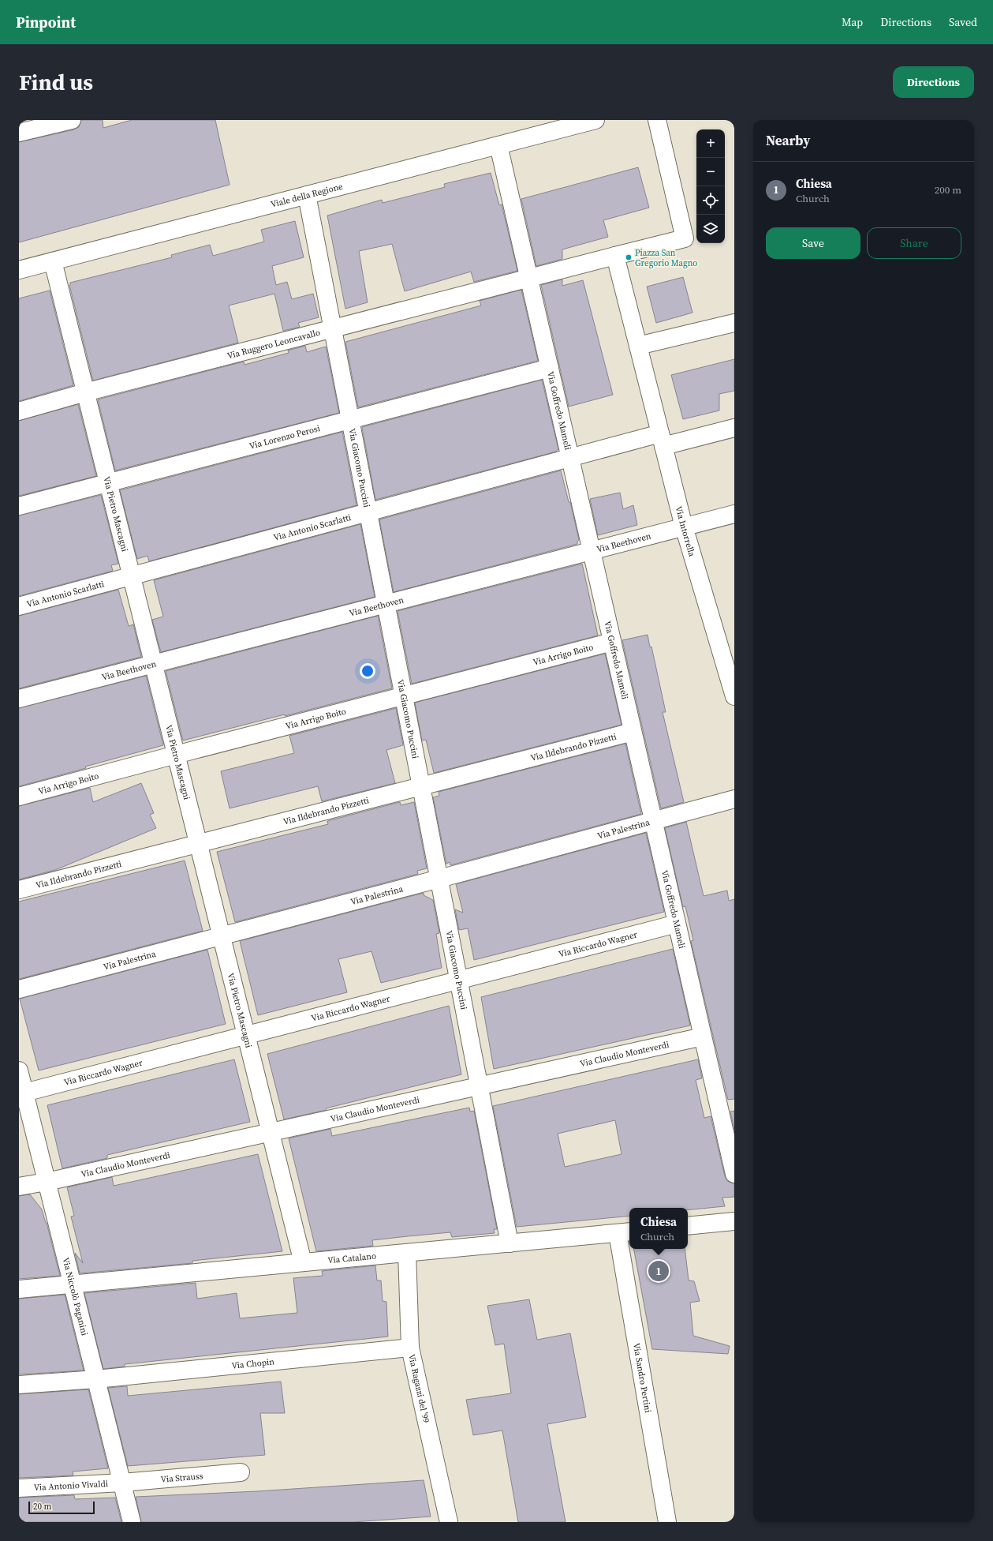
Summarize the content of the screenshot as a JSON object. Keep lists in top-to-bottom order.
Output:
{
  "streets": {
    "street": [
      "Viale della Regione",
      "Via Ruggero Leoncavallo",
      "Via Goffredo Mameli",
      "Via Lorenzo Perosi",
      "Via Giacomo Puccini",
      "Via Pietro Mascagni",
      "Via Antonio Scarlatti",
      "Via Intorrella",
      "Via Beethoven",
      "Via Arrigo Boito",
      "Via Ildebrando Pizzetti",
      "Via Palestrina",
      "Via Riccardo Wagner",
      "Via Claudio Monteverdi",
      "Via Catalano",
      "Via Niccolò Paganini",
      "Via Chopin",
      "Via Sandro Pertini",
      "Via Ragazzi del '99",
      "Via Strauss",
      "Via Antonio Vivaldi"
    ]
  },
  "crossings": [
    ["Viale della Regione", "Via Goffredo Mameli"],
    ["Viale della Regione", "Via Giacomo Puccini"],
    ["Viale della Regione", "Via Pietro Mascagni"],
    ["Via Ruggero Leoncavallo", "Via Goffredo Mameli"],
    ["Via Ruggero Leoncavallo", "Via Giacomo Puccini"],
    ["Via Ruggero Leoncavallo", "Via Pietro Mascagni"],
    ["Via Ruggero Leoncavallo", "Via Intorrella"],
    ["Via Goffredo Mameli", "Via Lorenzo Perosi"],
    ["Via Goffredo Mameli", "Via Antonio Scarlatti"],
    ["Via Goffredo Mameli", "Via Beethoven"],
    ["Via Goffredo Mameli", "Via Arrigo Boito"],
    ["Via Goffredo Mameli", "Via Ildebrando Pizzetti"],
    ["Via Goffredo Mameli", "Via Palestrina"],
    ["Via Goffredo Mameli", "Via Riccardo Wagner"],
    ["Via Goffredo Mameli", "Via Claudio Monteverdi"],
    ["Via Lorenzo Perosi", "Via Giacomo Puccini"],
    ["Via Lorenzo Perosi", "Via Pietro Mascagni"],
    ["Via Giacomo Puccini", "Via Antonio Scarlatti"],
    ["Via Giacomo Puccini", "Via Beethoven"],
    ["Via Giacomo Puccini", "Via Arrigo Boito"],
    ["Via Giacomo Puccini", "Via Ildebrando Pizzetti"],
    ["Via Giacomo Puccini", "Via Palestrina"],
    ["Via Giacomo Puccini", "Via Riccardo Wagner"],
    ["Via Giacomo Puccini", "Via Claudio Monteverdi"],
    ["Via Giacomo Puccini", "Via Catalano"],
    ["Via Pietro Mascagni", "Via Antonio Scarlatti"],
    ["Via Pietro Mascagni", "Via Beethoven"],
    ["Via Pietro Mascagni", "Via Arrigo Boito"],
    ["Via Pietro Mascagni", "Via Ildebrando Pizzetti"],
    ["Via Pietro Mascagni", "Via Palestrina"],
    ["Via Pietro Mascagni", "Via Riccardo Wagner"],
    ["Via Pietro Mascagni", "Via Claudio Monteverdi"],
    ["Via Pietro Mascagni", "Via Catalano"],
    ["Via Antonio Scarlatti", "Via Intorrella"],
    ["Via Intorrella", "Via Beethoven"],
    ["Via Riccardo Wagner", "Via Niccolò Paganini"],
    ["Via Claudio Monteverdi", "Via Niccolò Paganini"],
    ["Via Catalano", "Via Niccolò Paganini"],
    ["Via Catalano", "Via Sandro Pertini"],
    ["Via Catalano", "Via Ragazzi del '99"],
    ["Via Niccolò Paganini", "Via Chopin"],
    ["Via Niccolò Paganini", "Via Strauss"],
    ["Via Niccolò Paganini", "Via Antonio Vivaldi"],
    ["Via Chopin", "Via Ragazzi del '99"],
    ["Via Strauss", "Via Antonio Vivaldi"]
  ],
  "places": ["Piazza San Gregorio Magno"],
  "scale_bar": "20 m",
  "page": {
    "header": "Pinpoint",
    "nav": ["Map", "Directions", "Saved"],
    "buttons": [
      "Directions",
      ["Save", "Share"]
    ],
    "title": "Find us",
    "heading": "Nearby",
    "map_buttons": ["+", "−"],
    "list": [
      {
        "mark": "1",
        "name": "Chiesa",
        "note": "Church",
        "value": "200 m"
      }
    ],
    "popup": ["Chiesa", "Church"],
    "pins": "1",
    "scale": "20 m"
  }
}
